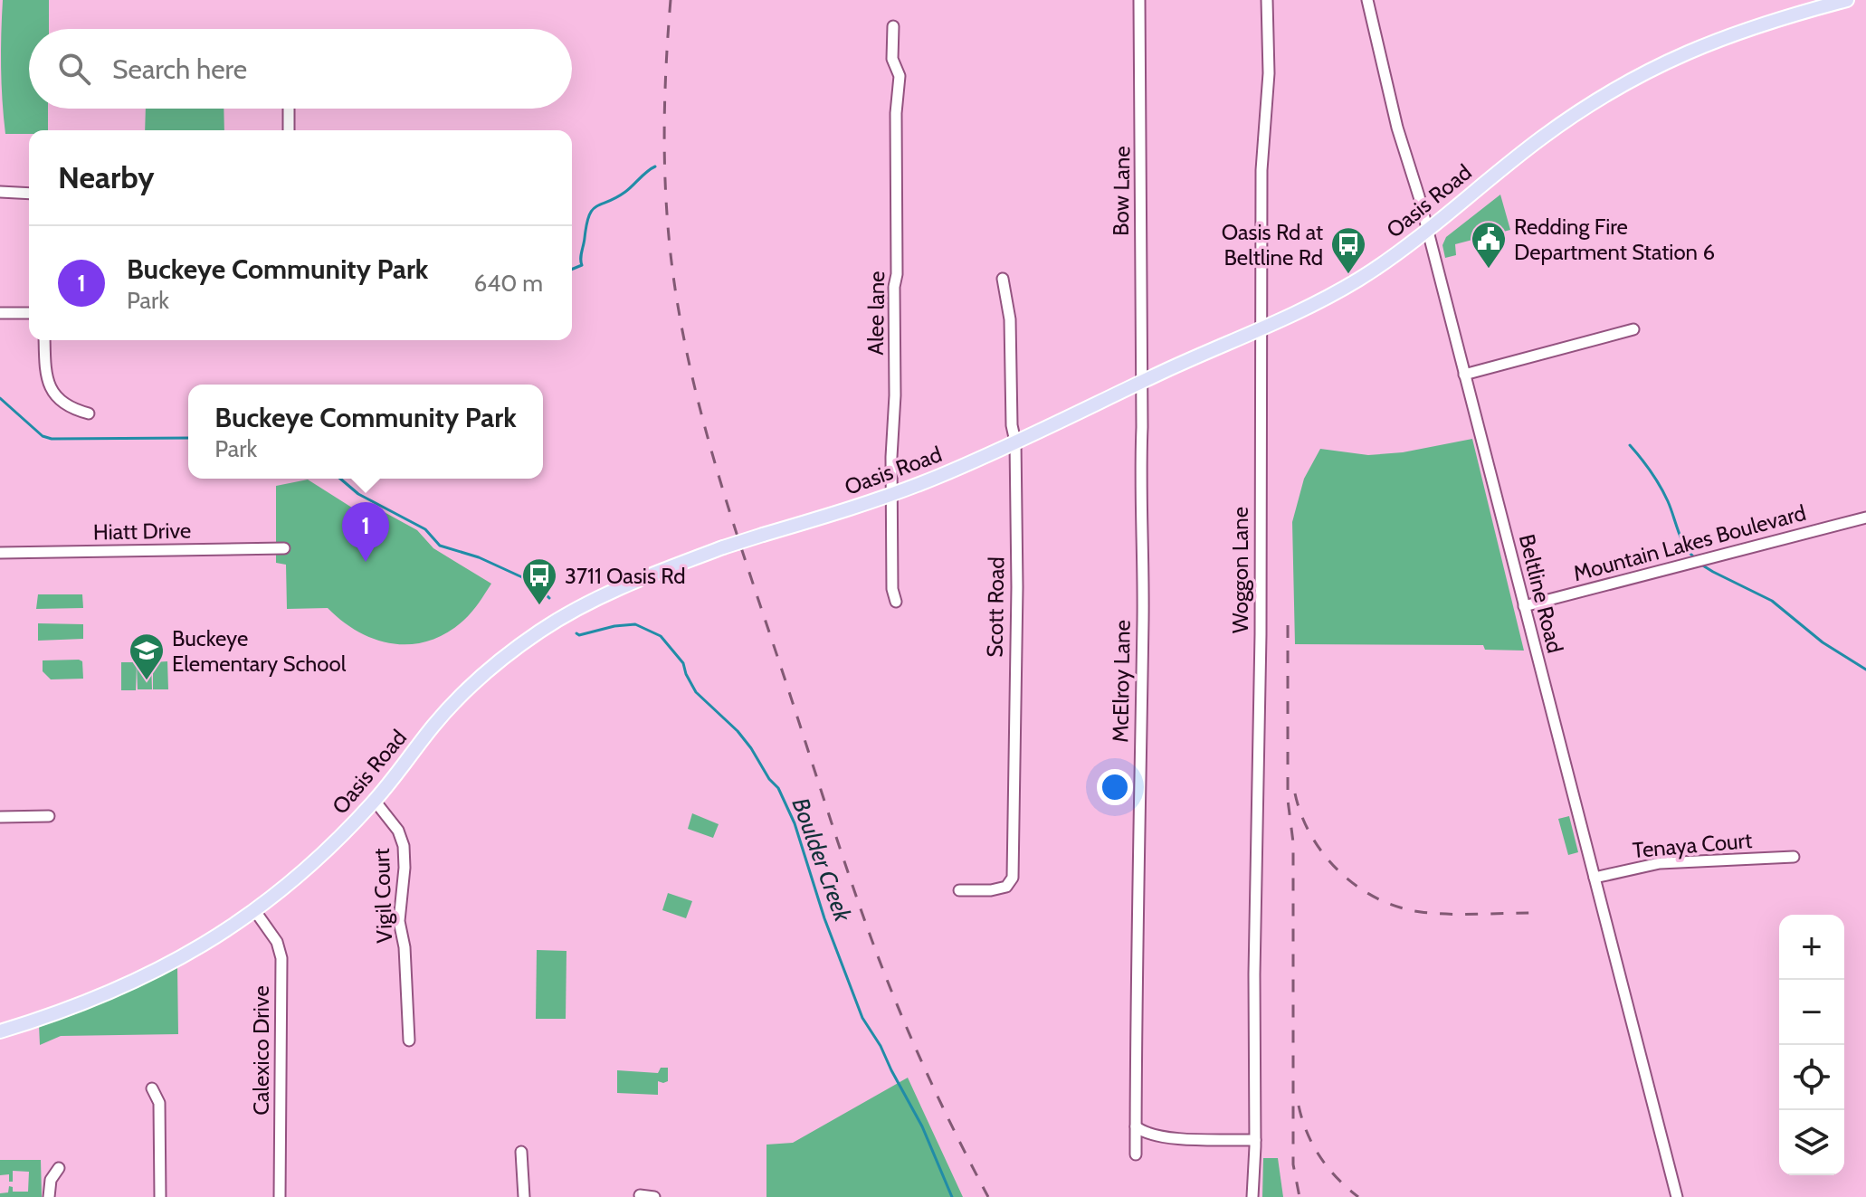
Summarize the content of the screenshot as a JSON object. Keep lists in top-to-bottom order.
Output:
{
  "streets": {
    "main road": ["Oasis Road"],
    "street": [
      "Bow Lane",
      "Alee lane",
      "Hiatt Drive",
      "Mountain Lakes Boulevard",
      "Woggon Lane",
      "Beltline Road",
      "Scott Road",
      "McElroy Lane",
      "Tenaya Court",
      "Vigil Court",
      "Calexico Drive"
    ]
  },
  "crossings": [
    ["Bow Lane", "Oasis Road"],
    ["Bow Lane", "McElroy Lane"],
    ["Oasis Road", "Alee lane"],
    ["Oasis Road", "Woggon Lane"],
    ["Oasis Road", "Beltline Road"],
    ["Oasis Road", "Scott Road"],
    ["Oasis Road", "McElroy Lane"],
    ["Oasis Road", "Vigil Court"],
    ["Oasis Road", "Calexico Drive"],
    ["Mountain Lakes Boulevard", "Beltline Road"],
    ["Beltline Road", "Tenaya Court"]
  ],
  "water": ["Boulder Creek"],
  "places": {
    "public building": ["Redding Fire Department Station 6"],
    "bus stop": ["Oasis Rd at Beltline Rd", "3711 Oasis Rd"],
    "school or university": ["Buckeye Elementary School"]
  },
  "page": {
    "search": "Search here",
    "heading": "Nearby",
    "list": [
      {
        "mark": "1",
        "name": "Buckeye Community Park",
        "note": "Park",
        "value": "640 m"
      }
    ],
    "popup": ["Buckeye Community Park", "Park"],
    "pins": "1",
    "map_buttons": ["+", "−"]
  }
}
